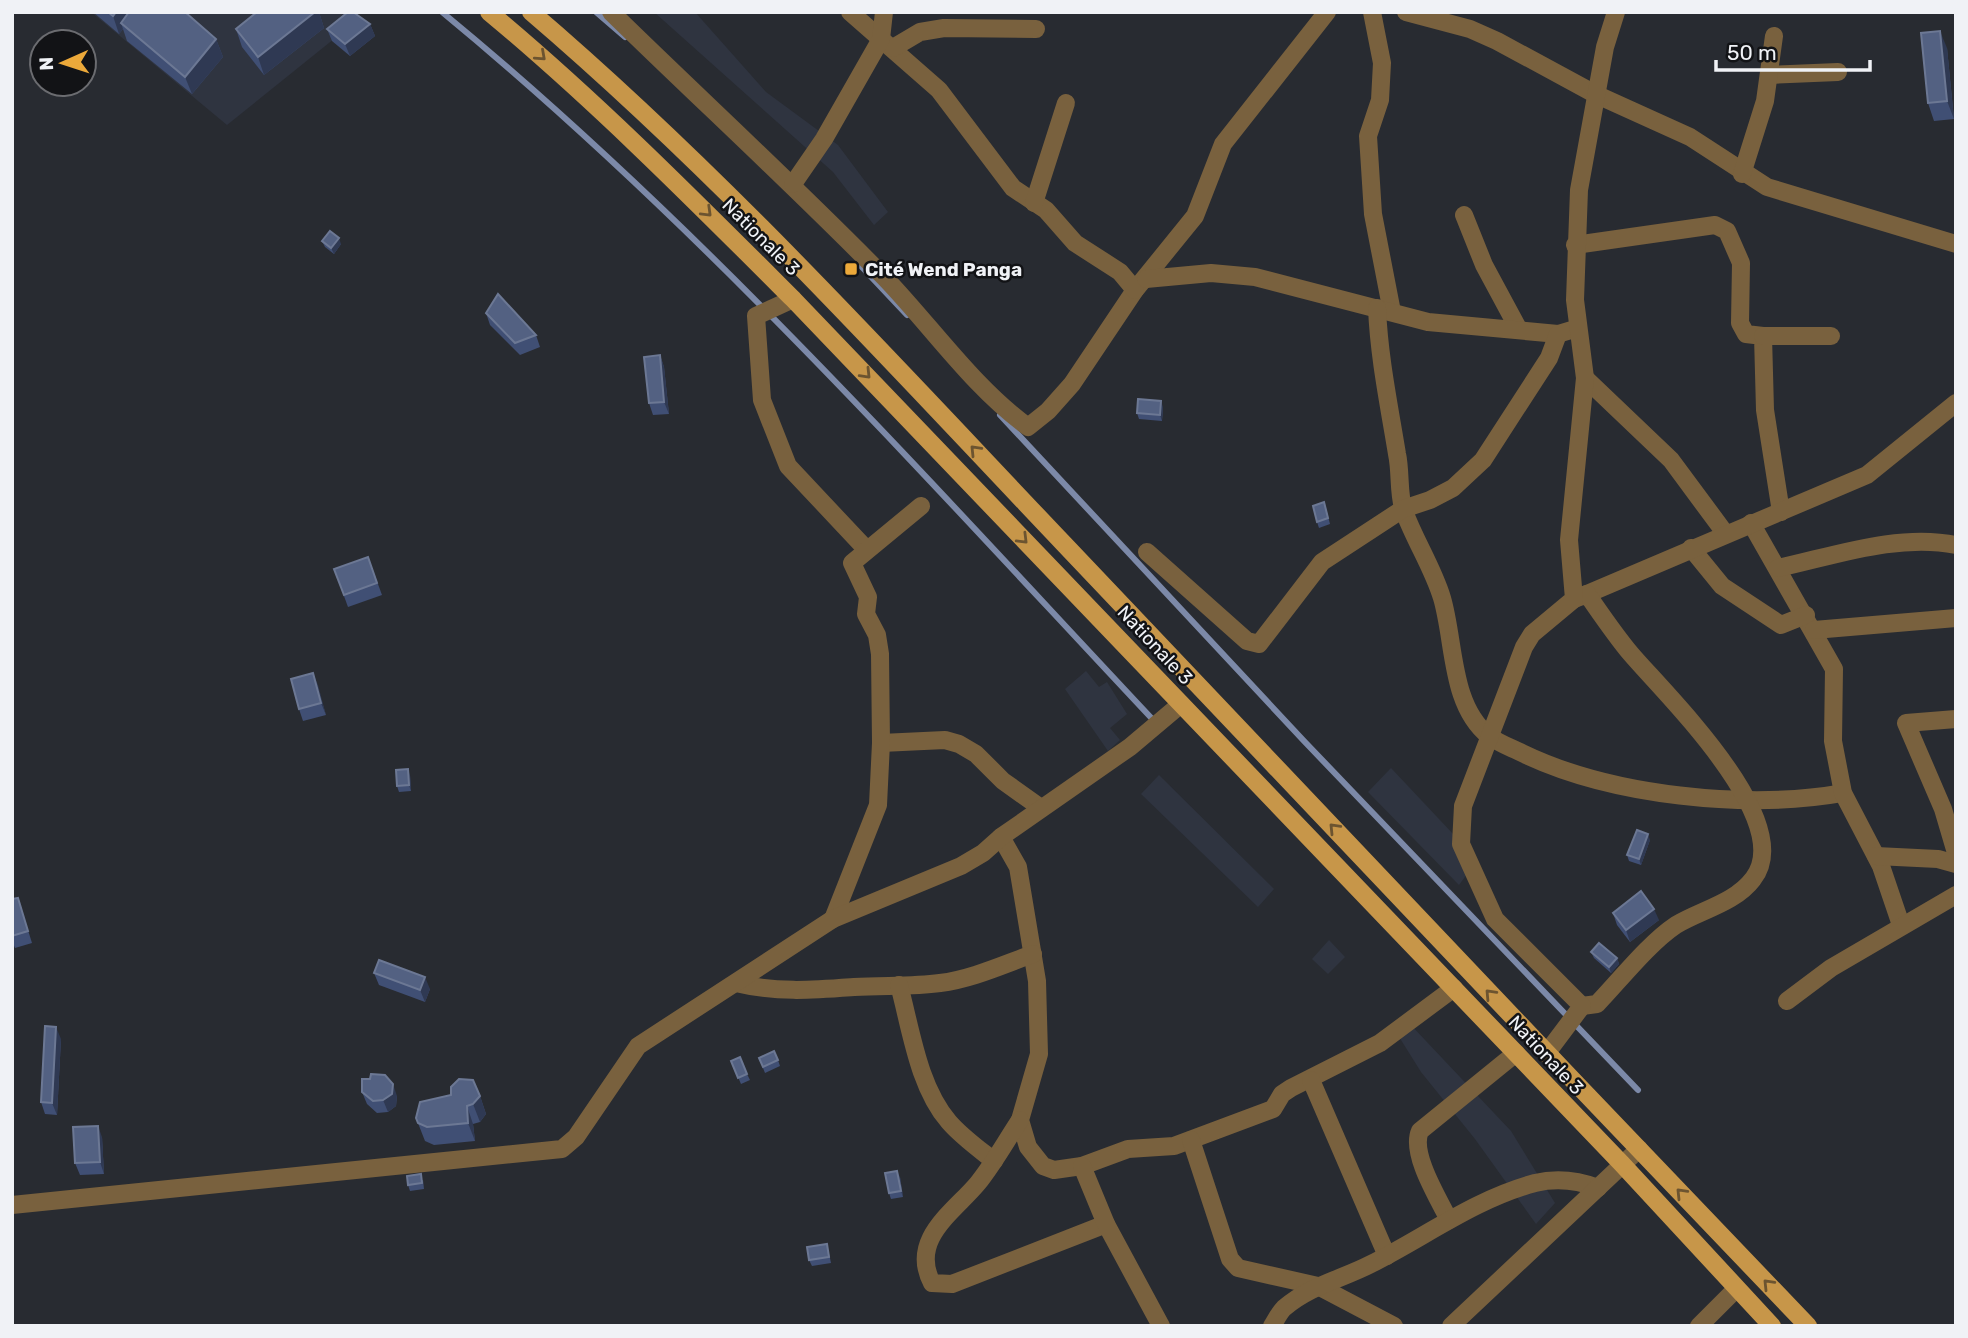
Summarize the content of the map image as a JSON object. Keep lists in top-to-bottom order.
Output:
{
  "streets": {
    "main road": ["Nationale 3"]
  },
  "places": {
    "transit": ["Cité Wend Panga"]
  },
  "scale_bar": "50 m",
  "north": "left"
}
